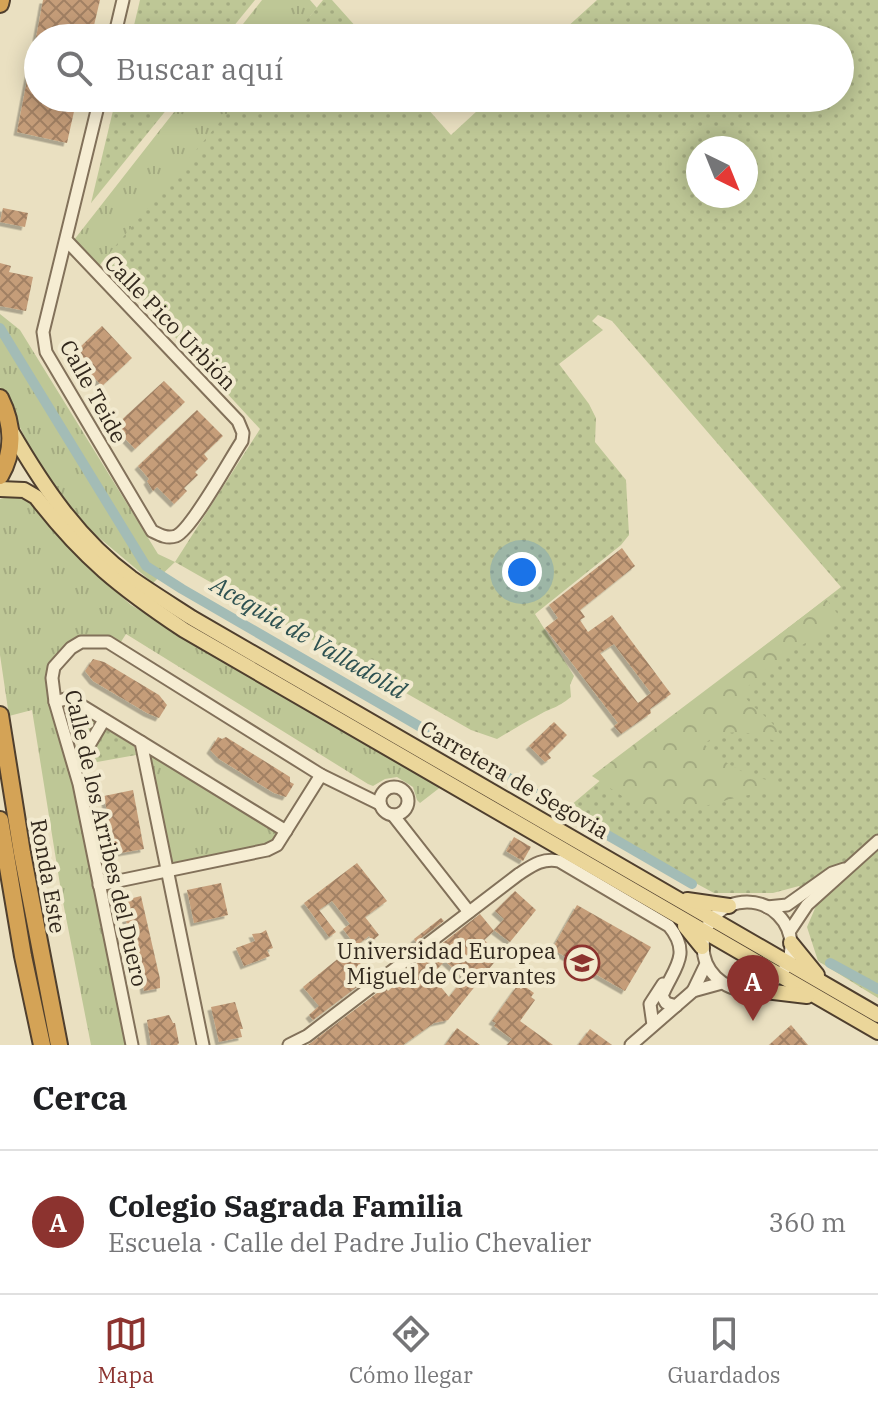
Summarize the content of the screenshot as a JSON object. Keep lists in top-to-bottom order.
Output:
{
  "streets": {
    "highway": ["Ronda Este"],
    "main road": ["Carretera de Segovia"],
    "street": ["Calle Pico Urbión", "Calle Teide", "Calle de los Arribes del Duero"]
  },
  "crossings": [
    ["Calle Pico Urbión", "Calle Teide"]
  ],
  "water": ["Acequia de Valladolid"],
  "places": {
    "school or university": ["Universidad Europea Miguel de Cervantes"]
  },
  "north": "bottom right",
  "page": {
    "search": "Buscar aquí",
    "pins": "A",
    "heading": "Cerca",
    "list": [
      {
        "mark": "A",
        "name": "Colegio Sagrada Familia",
        "note": "Escuela · Calle del Padre Julio Chevalier",
        "value": "360 m"
      }
    ],
    "nav": ["Mapa", "Cómo llegar", "Guardados"]
  }
}
